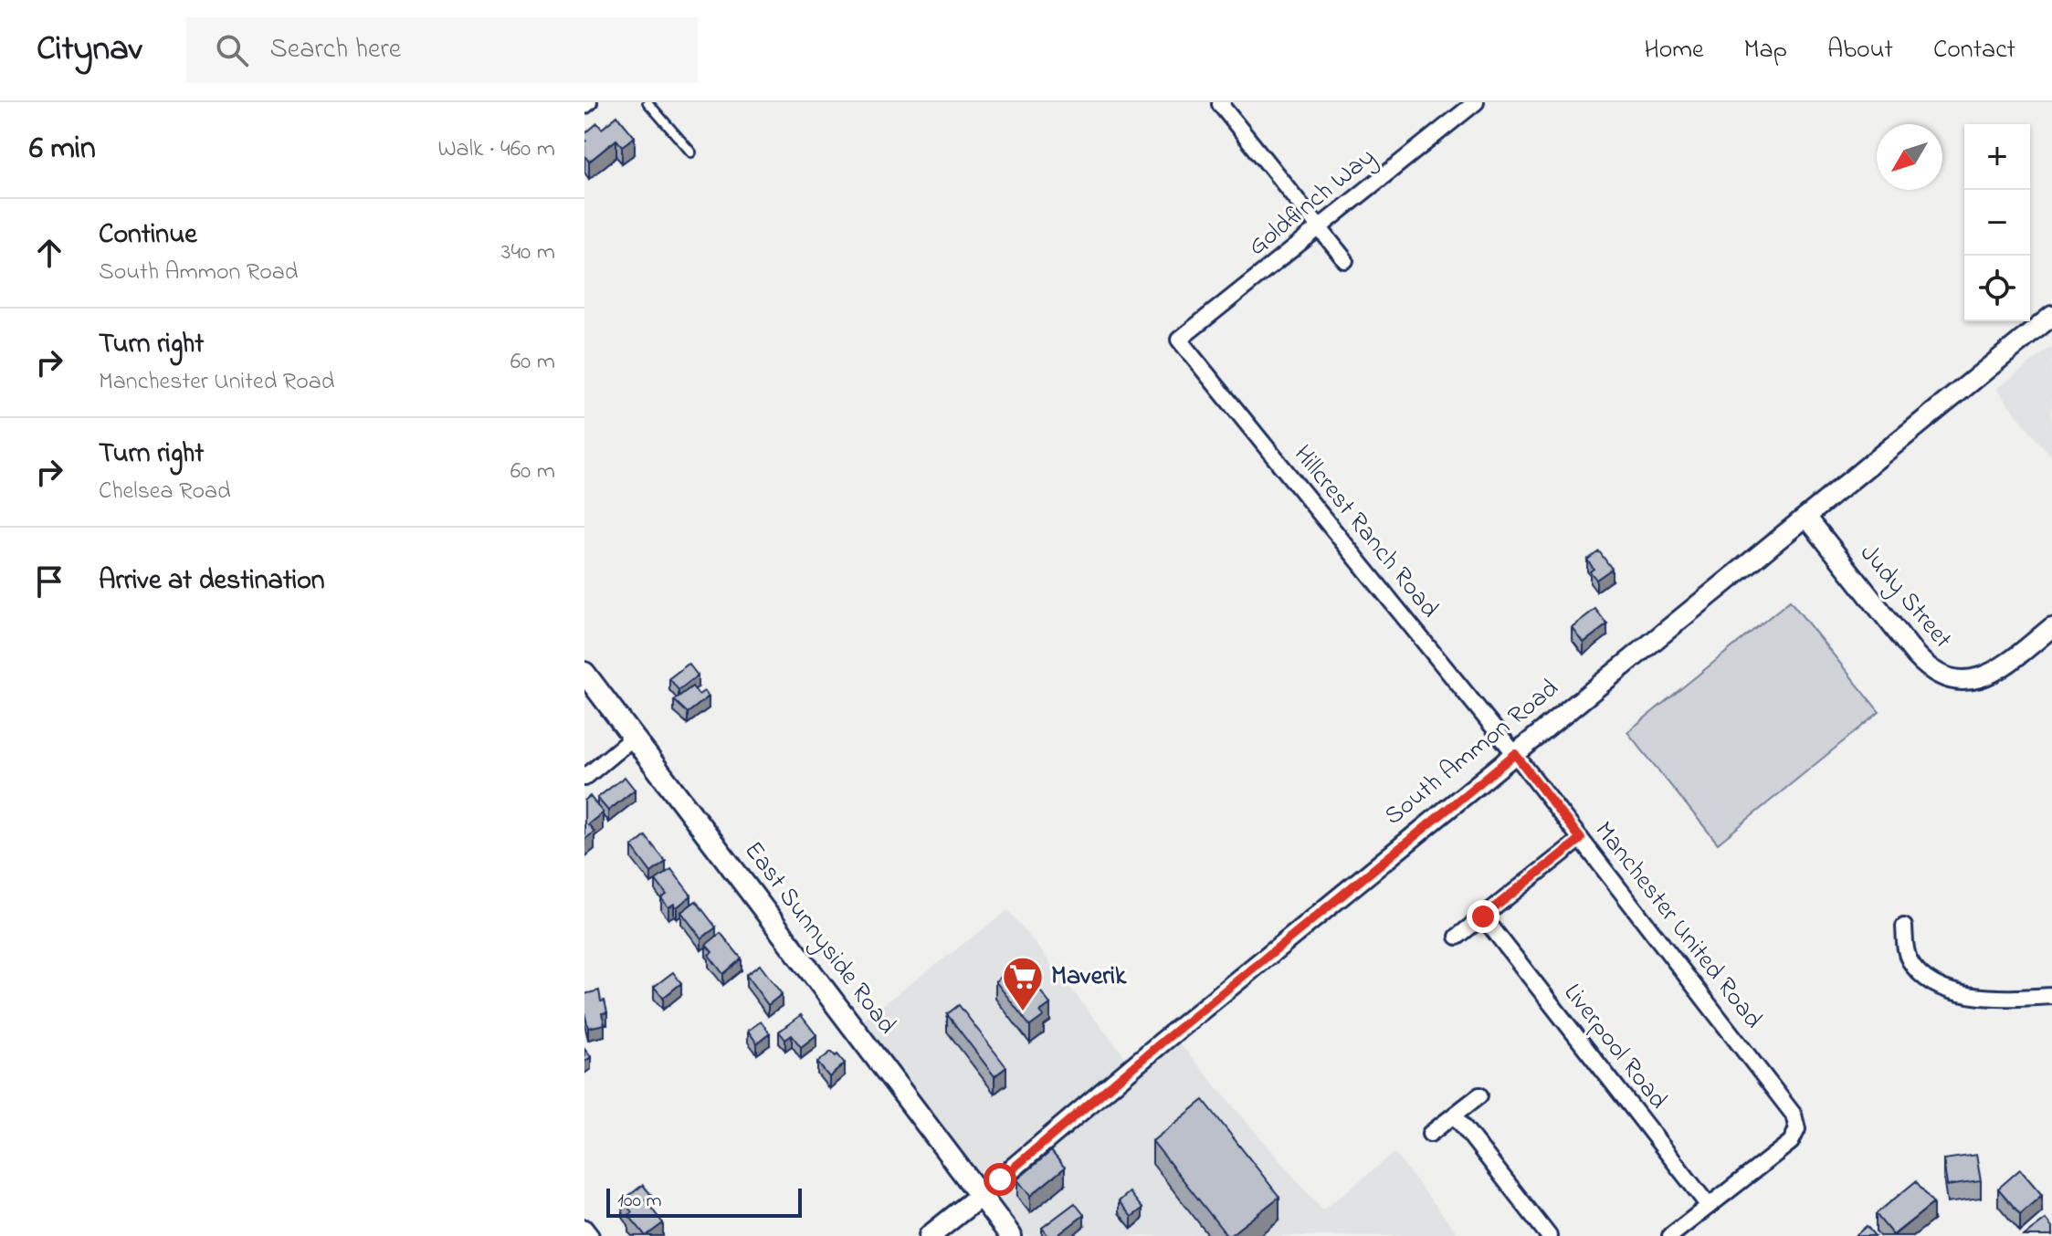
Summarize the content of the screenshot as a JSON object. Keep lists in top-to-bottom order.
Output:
{
  "streets": {
    "main road": ["South Ammon Road", "East Sunnyside Road"],
    "street": [
      "Goldfinch Way",
      "Hillcrest Ranch Road",
      "Judy Street",
      "Manchester United Road",
      "Liverpool Road"
    ]
  },
  "crossings": [
    ["Goldfinch Way", "Hillcrest Ranch Road"],
    ["Hillcrest Ranch Road", "South Ammon Road"],
    ["Hillcrest Ranch Road", "Manchester United Road"],
    ["Judy Street", "South Ammon Road"],
    ["South Ammon Road", "Manchester United Road"],
    ["South Ammon Road", "East Sunnyside Road"],
    ["Manchester United Road", "Liverpool Road"]
  ],
  "places": {
    "supermarket": ["Maverik"]
  },
  "scale_bar": "100 m",
  "north": "bottom left",
  "page": {
    "header": "Citynav",
    "search": "Search here",
    "nav": [
      "Home",
      "Map",
      "About",
      "Contact"
    ],
    "heading": ["6 min", "Walk · 460 m"],
    "map_buttons": ["+", "−"],
    "list": [
      ["Continue", "South Ammon Road", "340 m"],
      ["Turn right", "Manchester United Road", "60 m"],
      ["Turn right", "Chelsea Road", "60 m"],
      "Arrive at destination"
    ],
    "scale": "100 m"
  }
}
